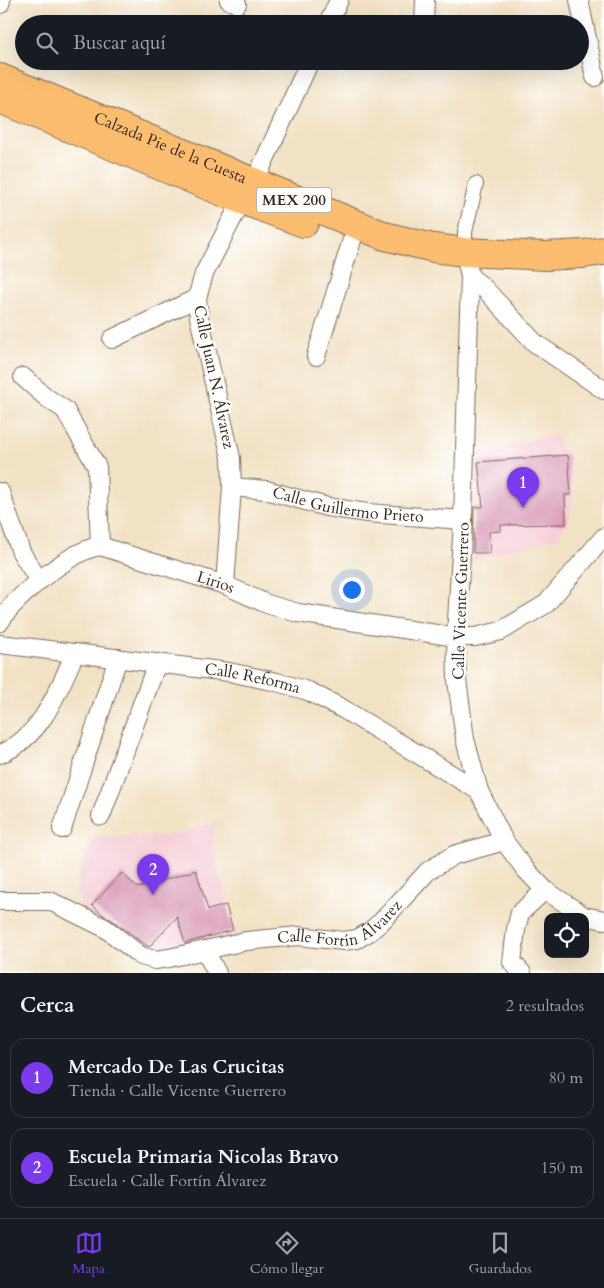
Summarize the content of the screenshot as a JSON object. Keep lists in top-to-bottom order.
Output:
{
  "streets": {
    "main road": ["Calzada Pie de la Cuesta", "MEX 200"],
    "street": [
      "Calle Juan N. Álvarez",
      "Calle Guillermo Prieto",
      "Lirios",
      "Calle Vicente Guerrero",
      "Calle Reforma",
      "Calle Fortín Álvarez"
    ]
  },
  "crossings": [
    ["Calzada Pie de la Cuesta", "Calle Juan N. Álvarez"],
    ["Calzada Pie de la Cuesta", "Calle Vicente Guerrero"],
    ["Calle Juan N. Álvarez", "Calle Guillermo Prieto"],
    ["Calle Juan N. Álvarez", "Lirios"],
    ["Calle Guillermo Prieto", "Calle Vicente Guerrero"],
    ["Lirios", "Calle Vicente Guerrero"],
    ["Calle Vicente Guerrero", "Calle Reforma"],
    ["Calle Vicente Guerrero", "Calle Fortín Álvarez"]
  ],
  "page": {
    "search": "Buscar aquí",
    "pins": ["1", "2"],
    "heading": ["Cerca", "2 resultados"],
    "list": [
      {
        "mark": "1",
        "name": "Mercado De Las Crucitas",
        "note": "Tienda · Calle Vicente Guerrero",
        "value": "80 m"
      },
      {
        "mark": "2",
        "name": "Escuela Primaria Nicolas Bravo",
        "note": "Escuela · Calle Fortín Álvarez",
        "value": "150 m"
      }
    ],
    "nav": ["Mapa", "Cómo llegar", "Guardados"]
  }
}
